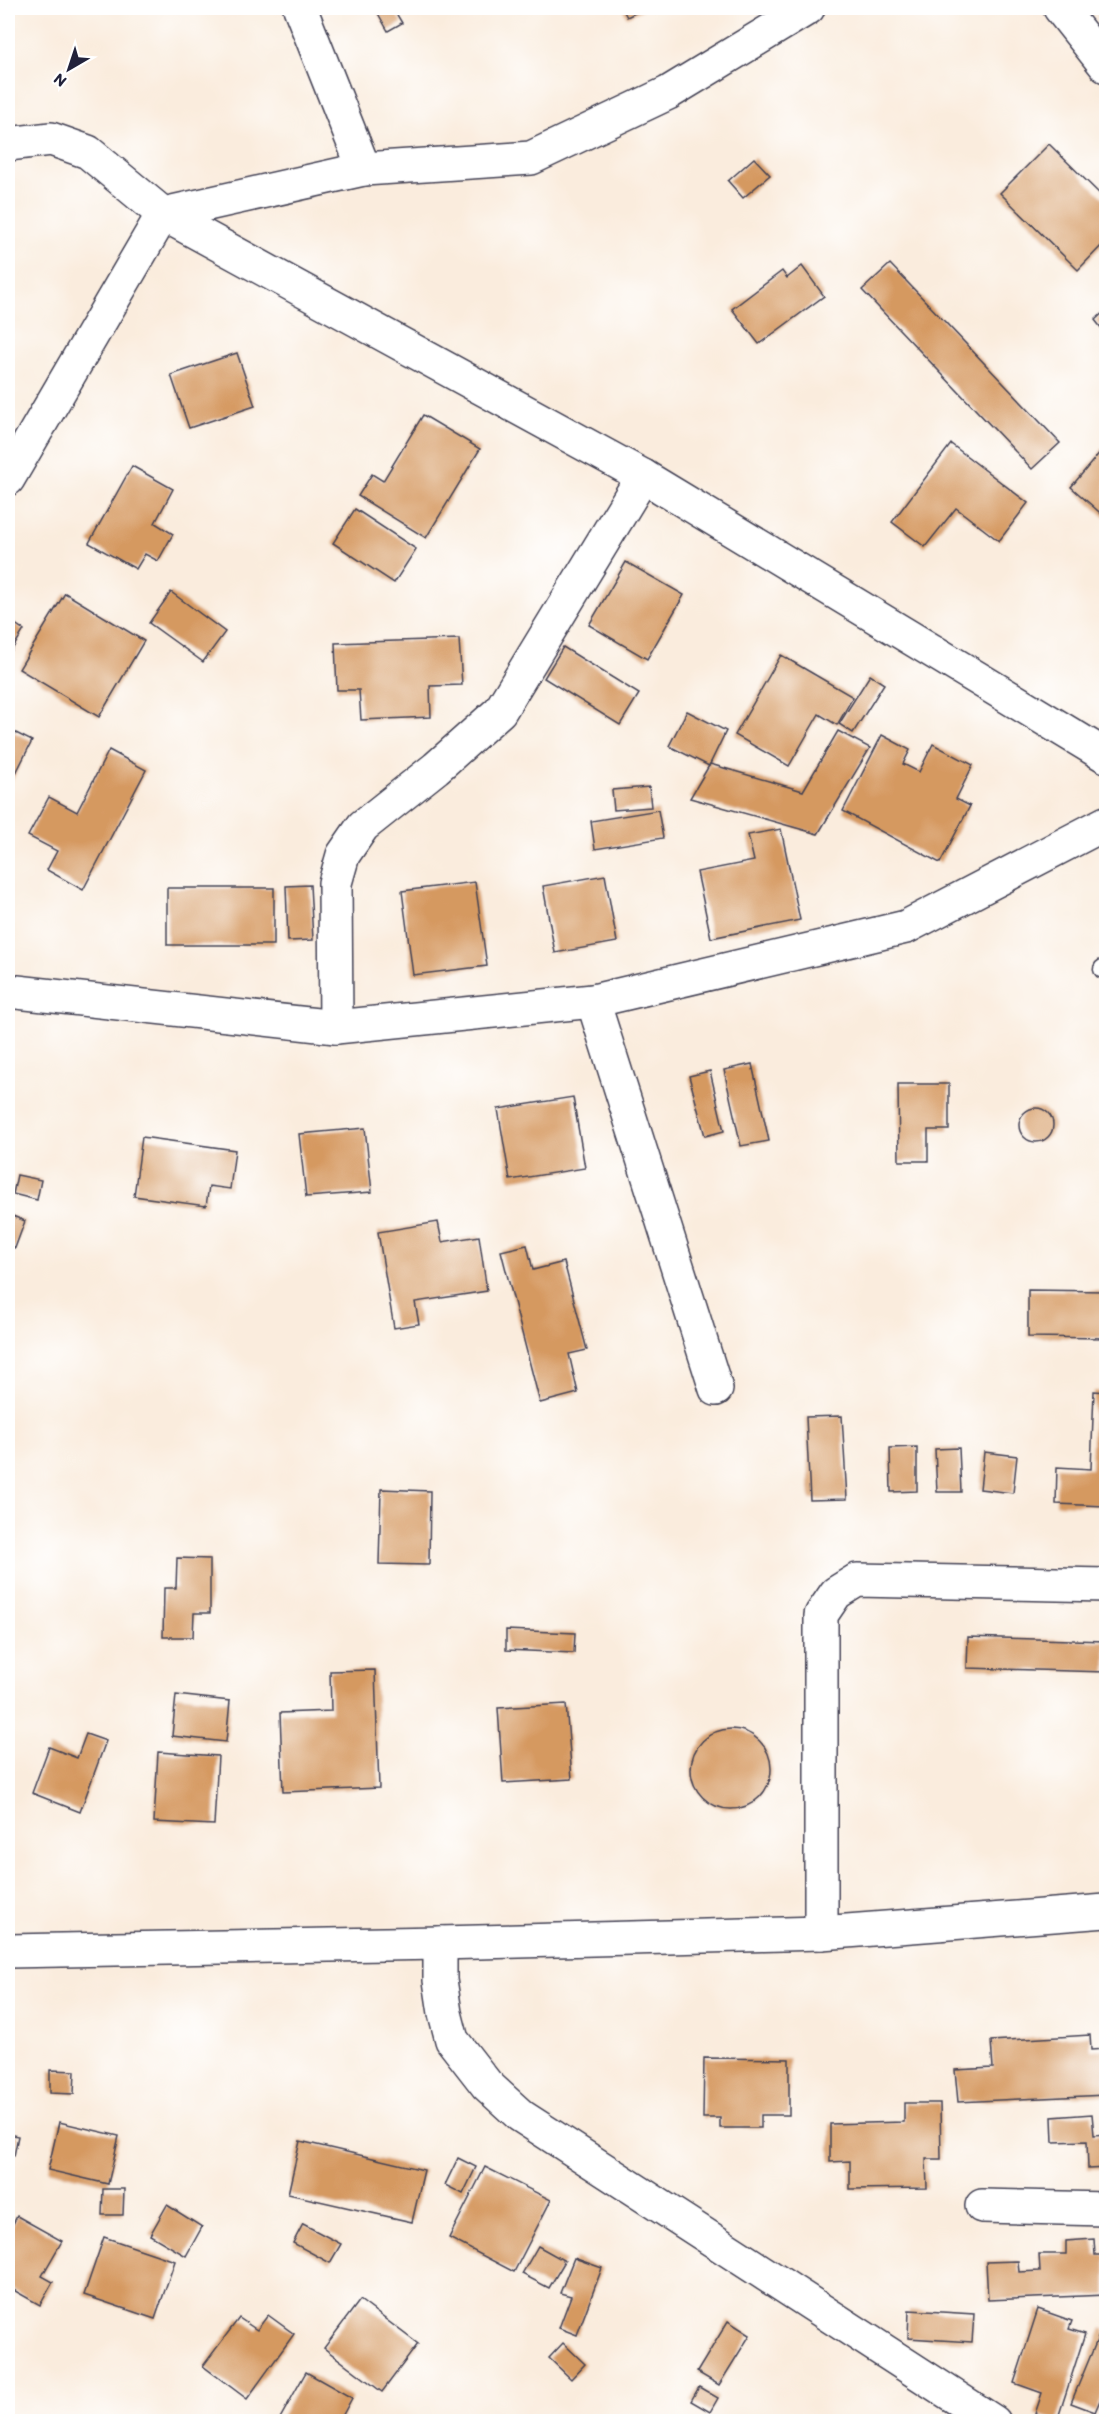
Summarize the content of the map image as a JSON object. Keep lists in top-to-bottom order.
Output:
{
  "north": "bottom left"
}
